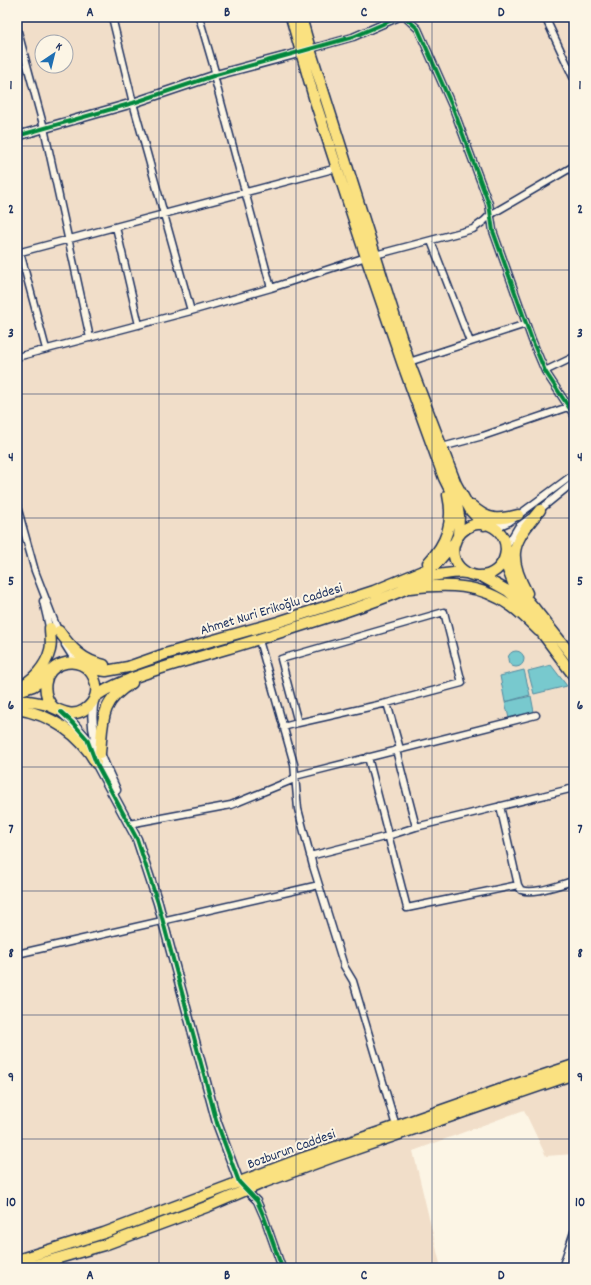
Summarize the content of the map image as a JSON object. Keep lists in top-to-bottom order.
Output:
{
  "streets": {
    "main road": ["Ahmet Nuri Erikoğlu Caddesi", "Bozburun Caddesi"]
  },
  "north": "top right",
  "grid": {
    "columns": [
      "A",
      "B",
      "C",
      "D"
    ],
    "rows": [
      "1",
      "2",
      "3",
      "4",
      "5",
      "6",
      "7",
      "8",
      "9",
      "10"
    ]
  }
}
